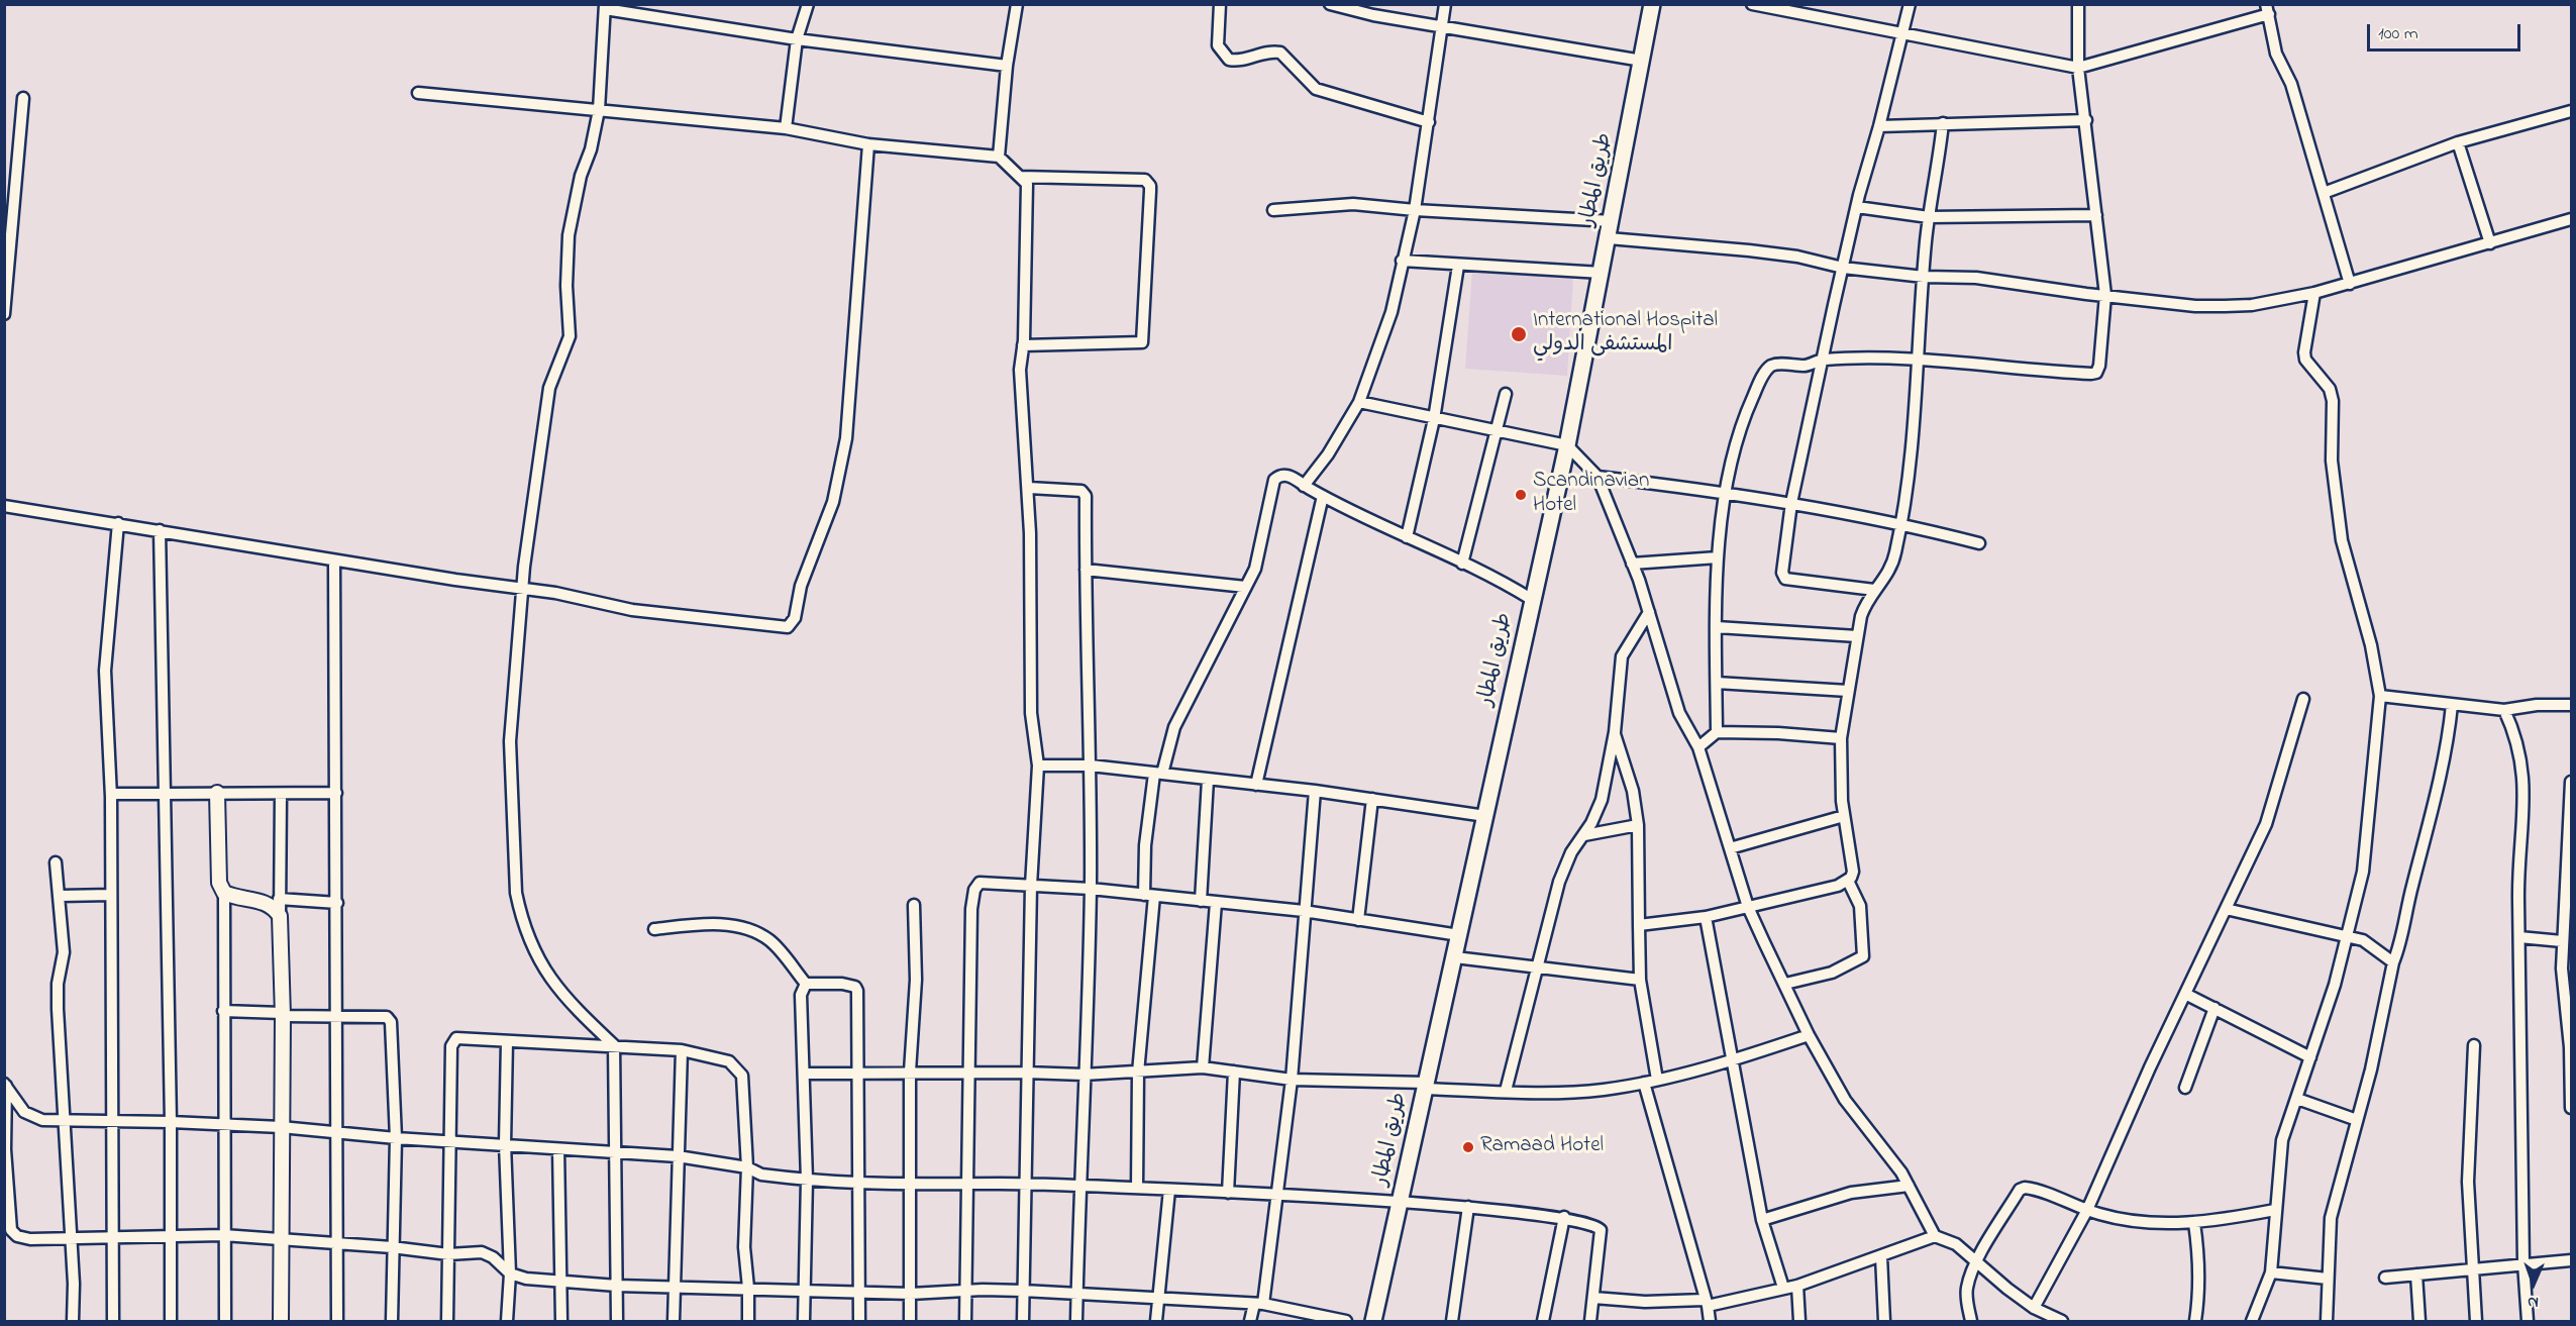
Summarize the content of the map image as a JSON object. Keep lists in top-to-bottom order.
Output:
{
  "streets": {
    "main road": ["طريق المطار"]
  },
  "places": ["International Hospital المستشفى الدولي", "Scandinavian Hotel", "Ramaad Hotel"],
  "scale_bar": "100 m",
  "north": "bottom"
}
